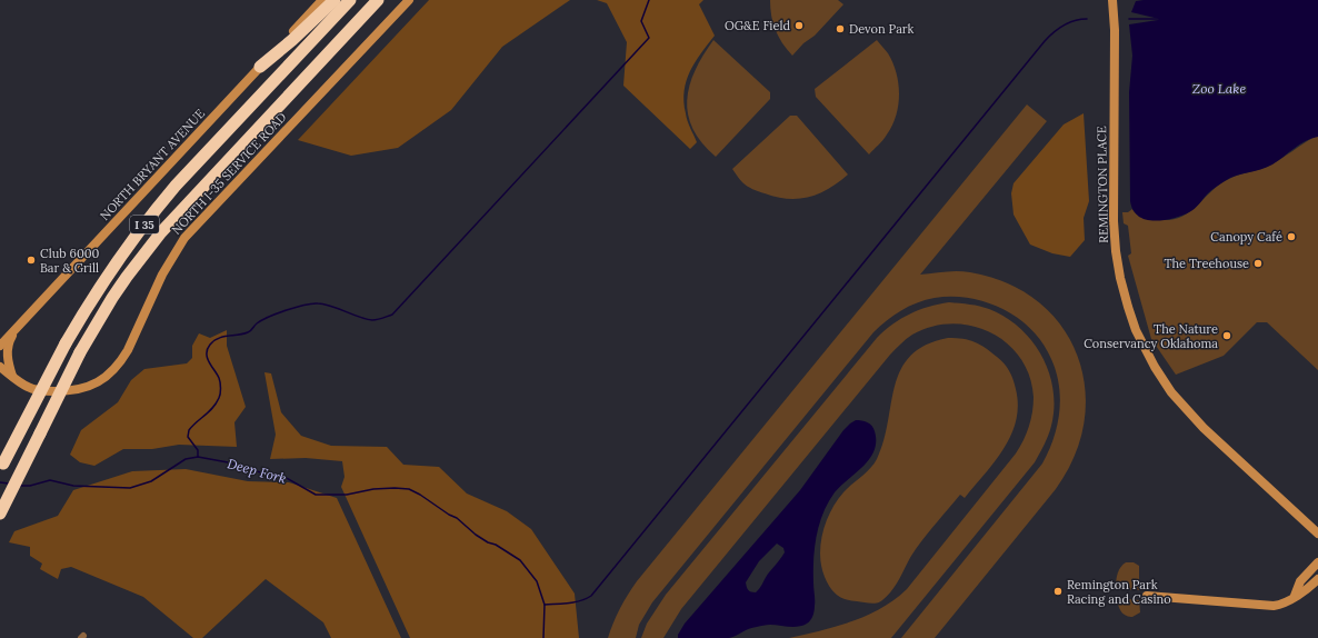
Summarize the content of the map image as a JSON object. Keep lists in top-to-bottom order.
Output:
{
  "streets": {
    "highway": ["I 35"],
    "main road": ["NORTH BRYANT AVENUE", "NORTH I-35 SERVICE ROAD", "REMINGTON PLACE"]
  },
  "water": ["Zoo Lake", "Deep Fork"],
  "places": [
    "OG&E Field",
    "Devon Park",
    "Canopy Café",
    "Club 6000 Bar & Grill",
    "The Treehouse",
    "The Nature Conservancy Oklahoma",
    "Remington Park Racing and Casino"
  ]
}
